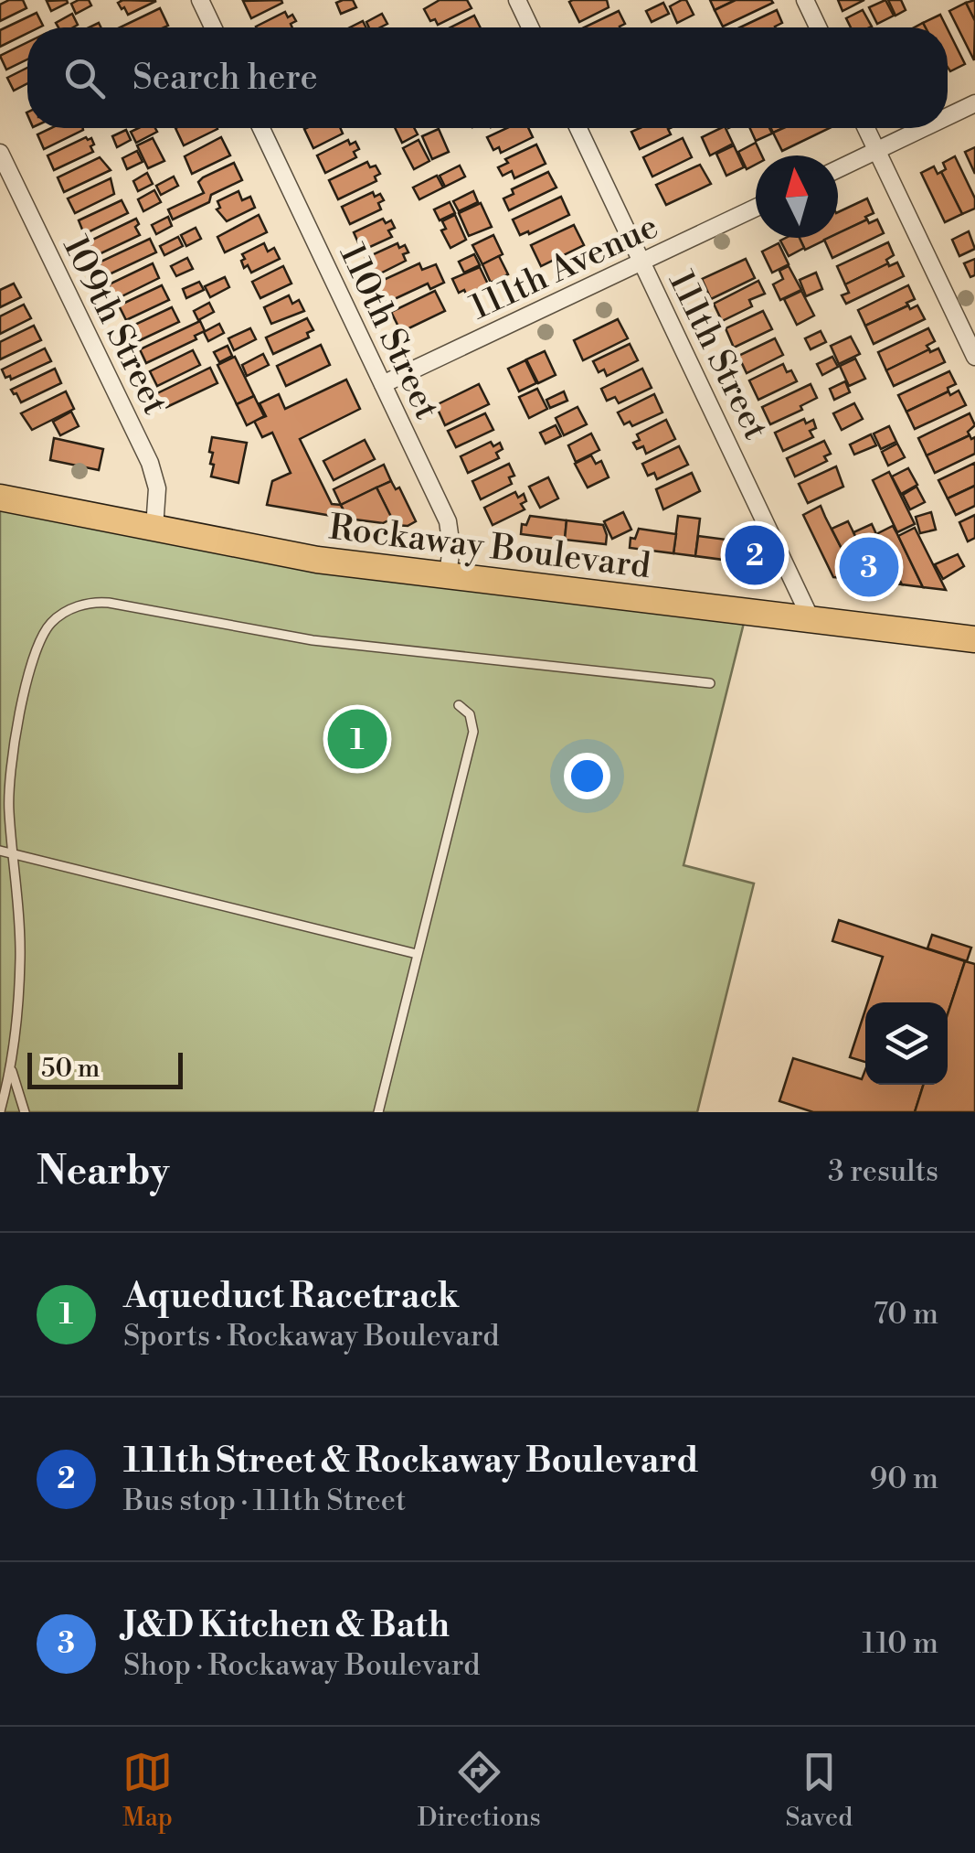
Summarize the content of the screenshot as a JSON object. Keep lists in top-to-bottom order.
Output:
{
  "streets": {
    "main road": ["Rockaway Boulevard"],
    "street": [
      "111th Avenue",
      "109th Street",
      "110th Street",
      "111th Street"
    ]
  },
  "crossings": [
    ["111th Avenue", "110th Street"],
    ["111th Avenue", "111th Street"],
    ["109th Street", "Rockaway Boulevard"],
    ["110th Street", "Rockaway Boulevard"],
    ["111th Street", "Rockaway Boulevard"]
  ],
  "scale_bar": "50 m",
  "north": "top",
  "page": {
    "search": "Search here",
    "pins": ["2", "3", "1"],
    "scale": "50 m",
    "heading": ["Nearby", "3 results"],
    "list": [
      {
        "mark": "1",
        "name": "Aqueduct Racetrack",
        "note": "Sports · Rockaway Boulevard",
        "value": "70 m"
      },
      {
        "mark": "2",
        "name": "111th Street & Rockaway Boulevard",
        "note": "Bus stop · 111th Street",
        "value": "90 m"
      },
      {
        "mark": "3",
        "name": "J&D Kitchen & Bath",
        "note": "Shop · Rockaway Boulevard",
        "value": "110 m"
      }
    ],
    "nav": ["Map", "Directions", "Saved"]
  }
}
